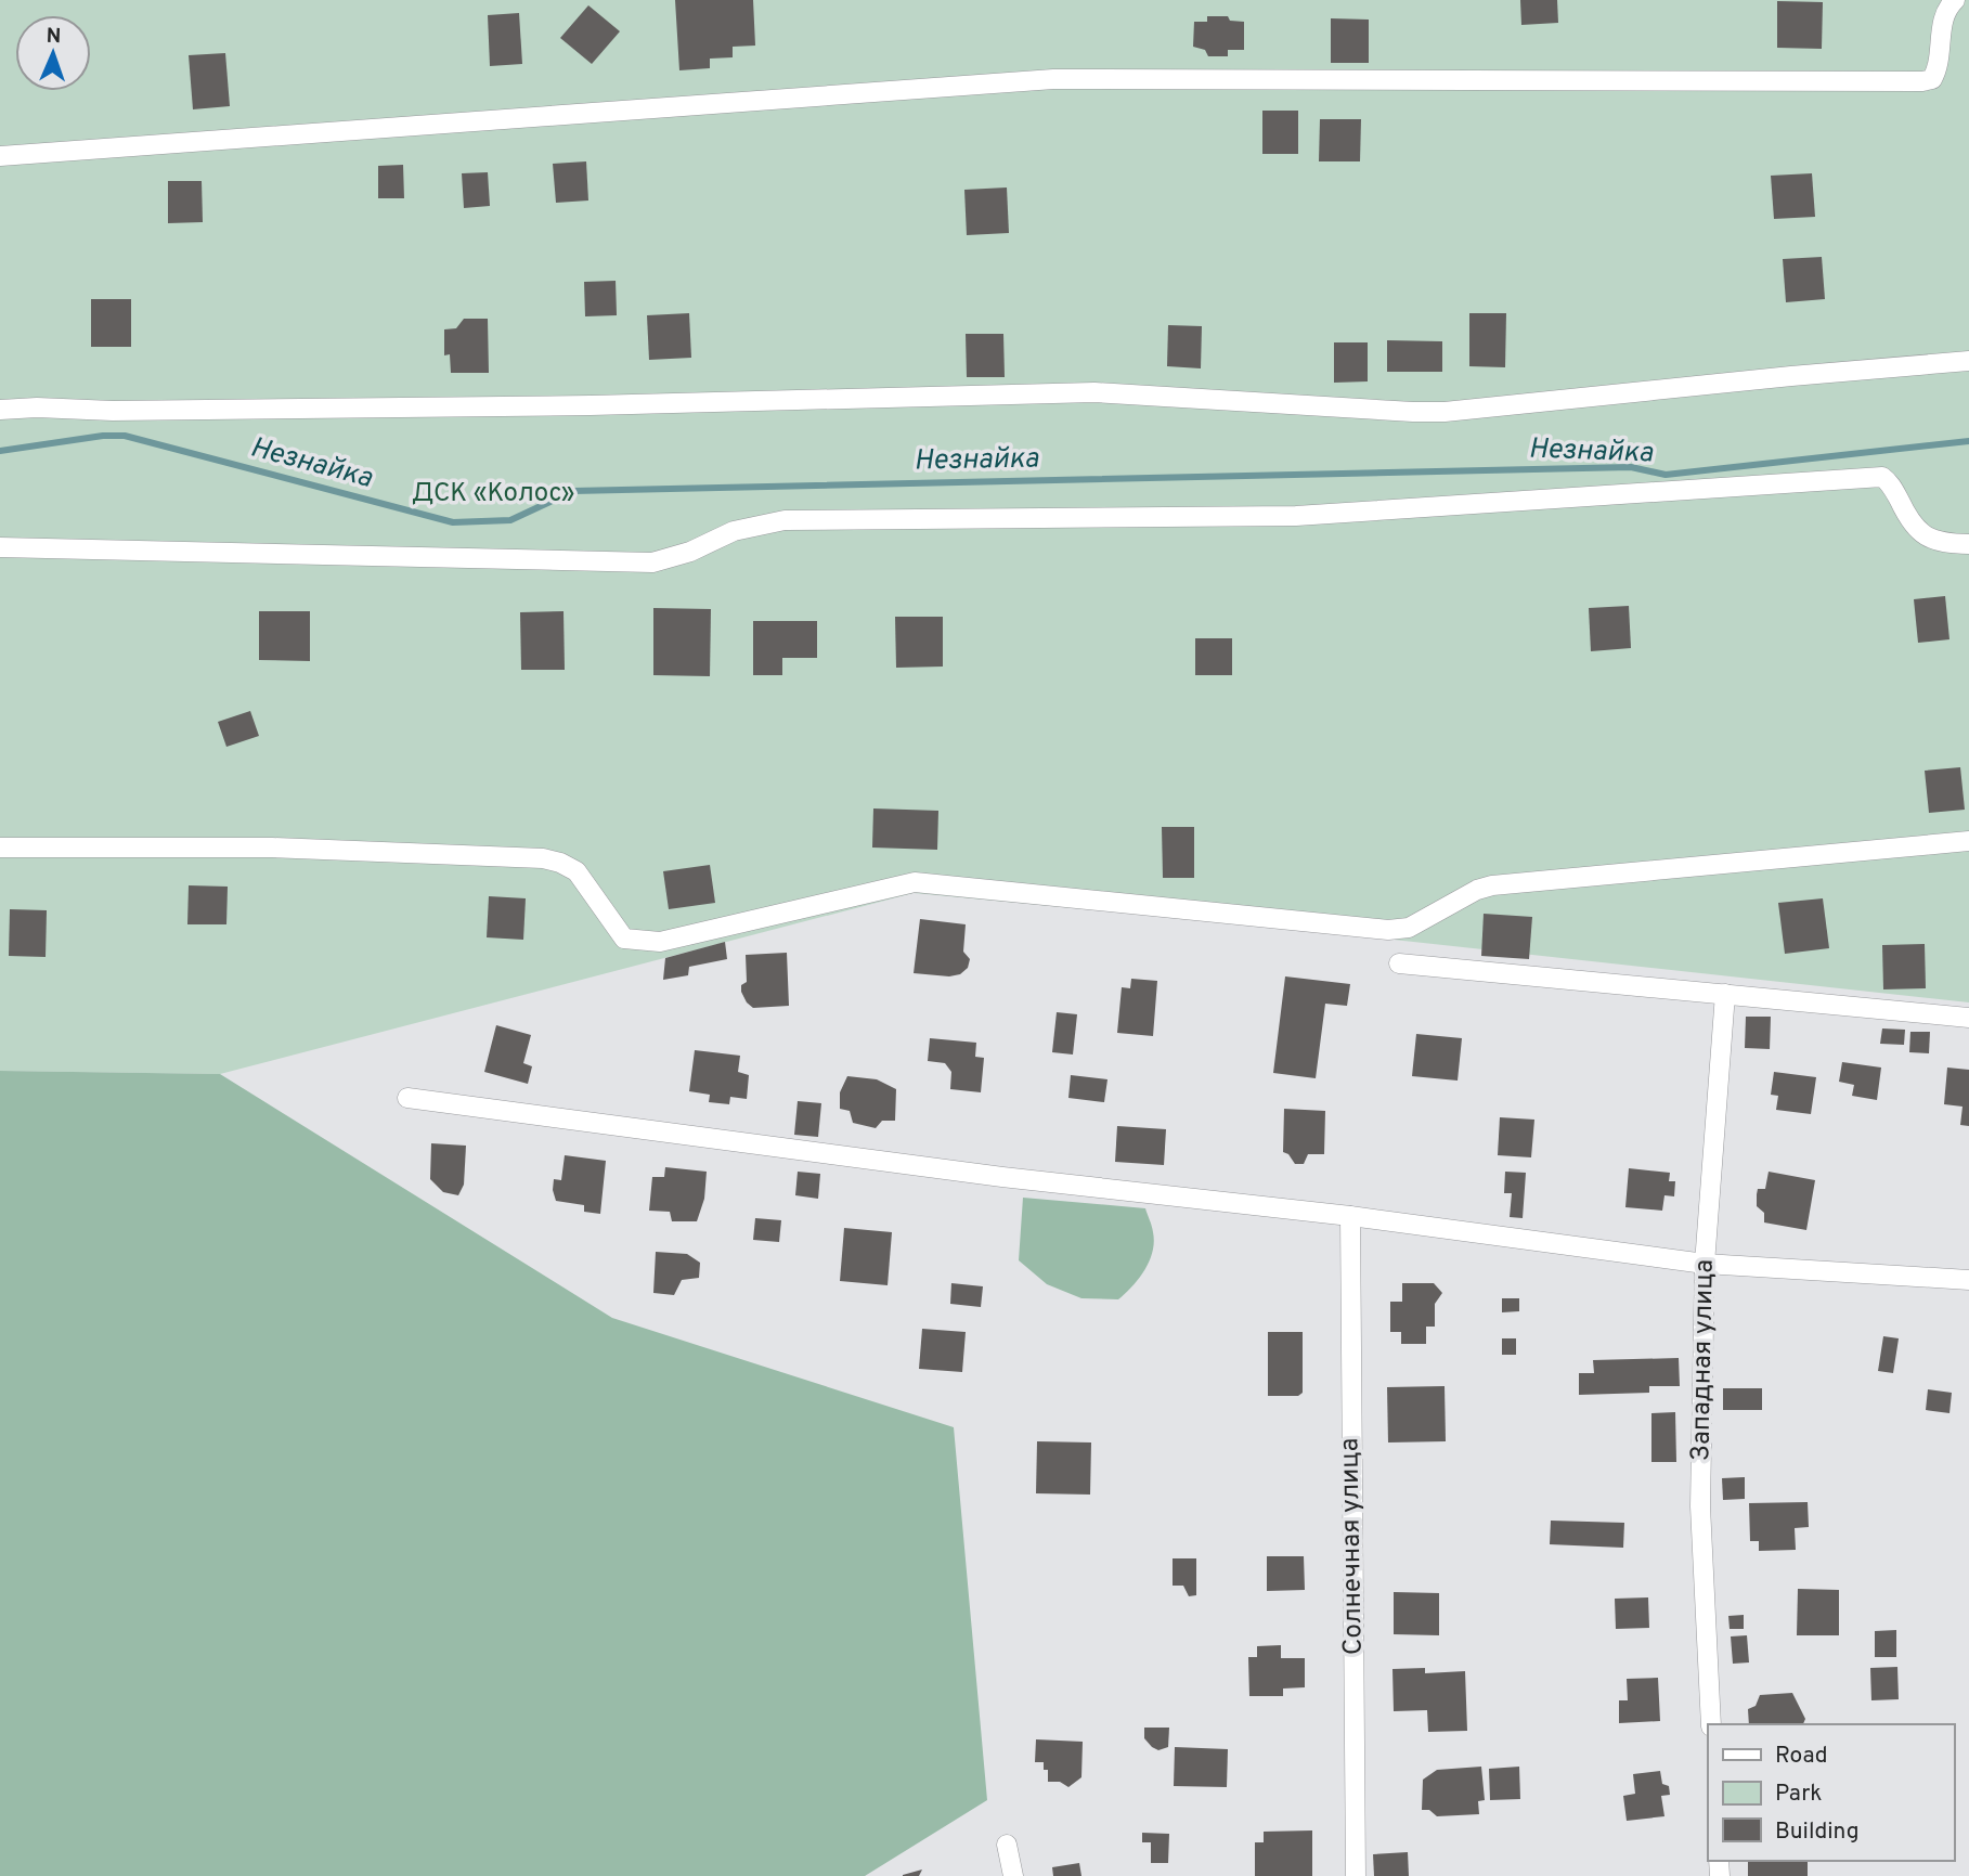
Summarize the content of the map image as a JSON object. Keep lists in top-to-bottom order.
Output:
{
  "streets": {
    "street": ["Западная улица", "Солнечная улица"]
  },
  "water": ["Незнайка"],
  "parks": ["ДСК «Колос»"],
  "legend": ["Road", "Park", "Building"],
  "north": "top"
}
